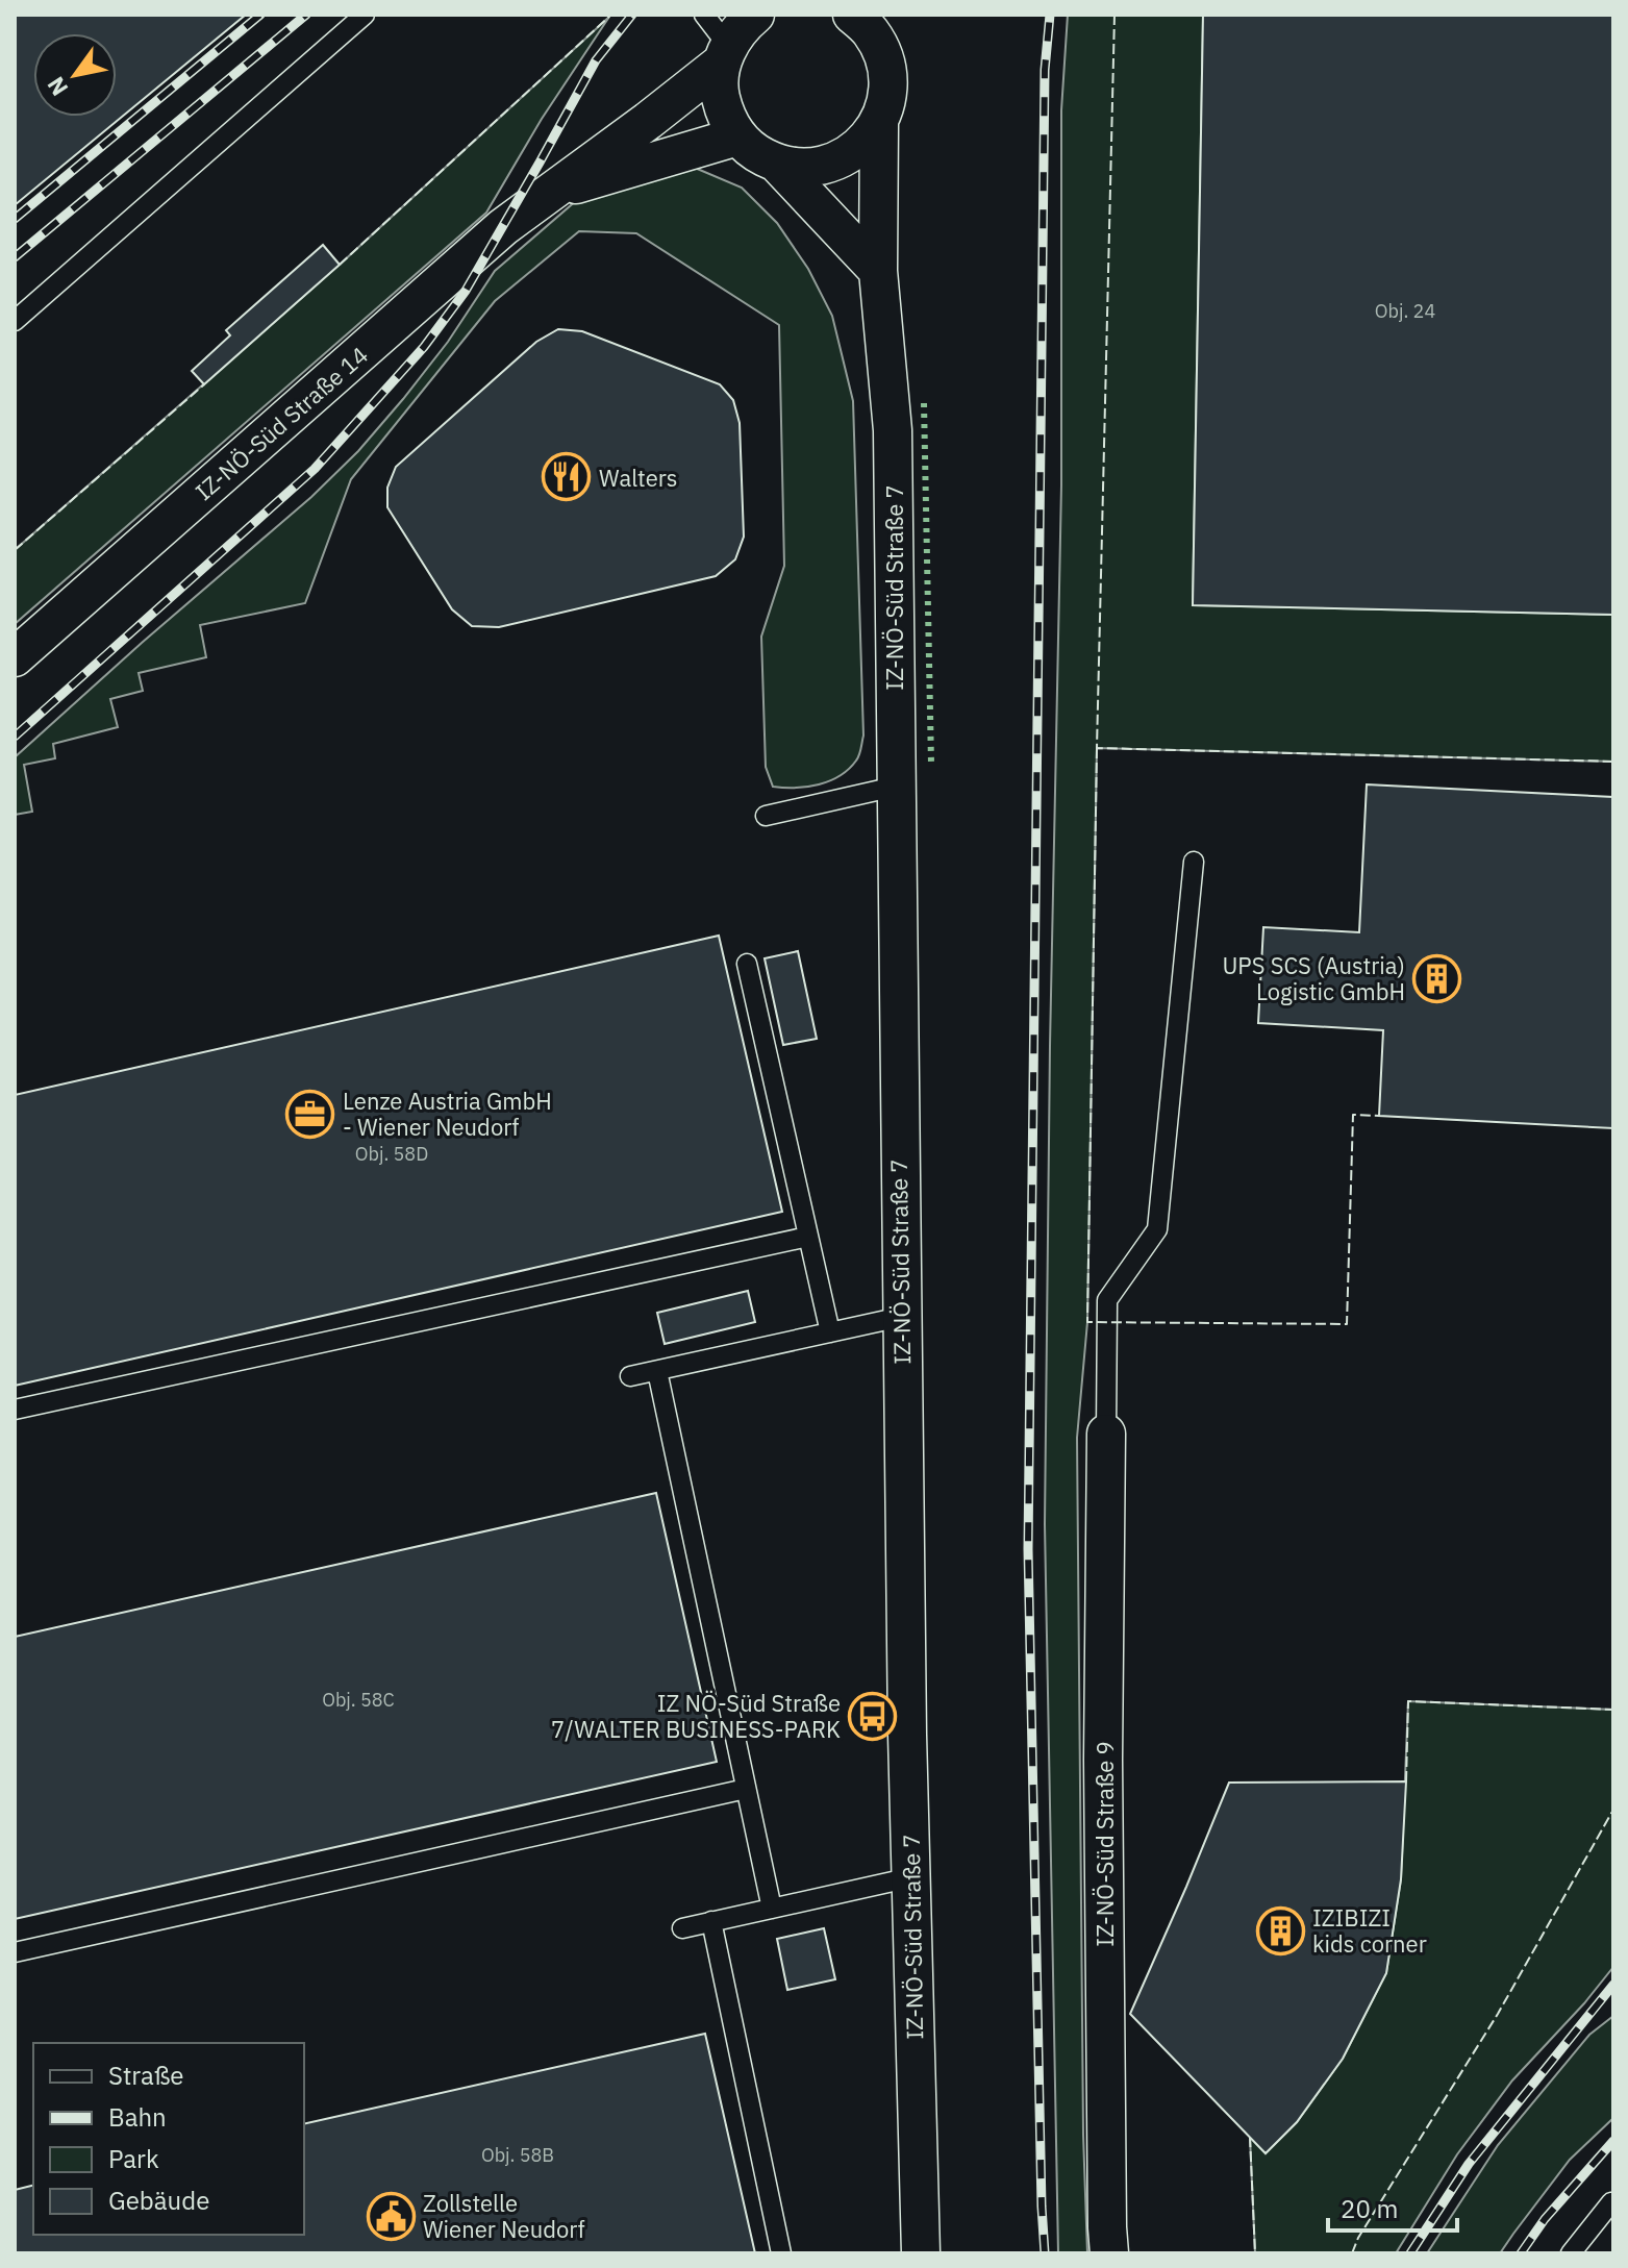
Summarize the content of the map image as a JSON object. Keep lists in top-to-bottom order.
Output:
{
  "streets": {
    "street": ["IZ-NÖ-Süd Straße 14", "IZ-NÖ-Süd Straße 7", "IZ-NÖ-Süd Straße 9"]
  },
  "places": {
    "restaurant": ["Walters"],
    "building": ["UPS SCS (Austria) Logistic GmbH", "IZIBIZI kids corner"],
    "office": ["Lenze Austria GmbH - Wiener Neudorf"],
    "bus stop": ["IZ NÖ-Süd Straße 7/WALTER BUSINESS-PARK"],
    "public building": ["Zollstelle Wiener Neudorf"]
  },
  "house_numbers": [
    "Obj. 24",
    "Obj. 58D",
    "Obj. 58C",
    "Obj. 58B"
  ],
  "legend": [
    "Straße",
    "Bahn",
    "Park",
    "Gebäude"
  ],
  "scale_bar": "20 m",
  "north": "bottom left"
}
